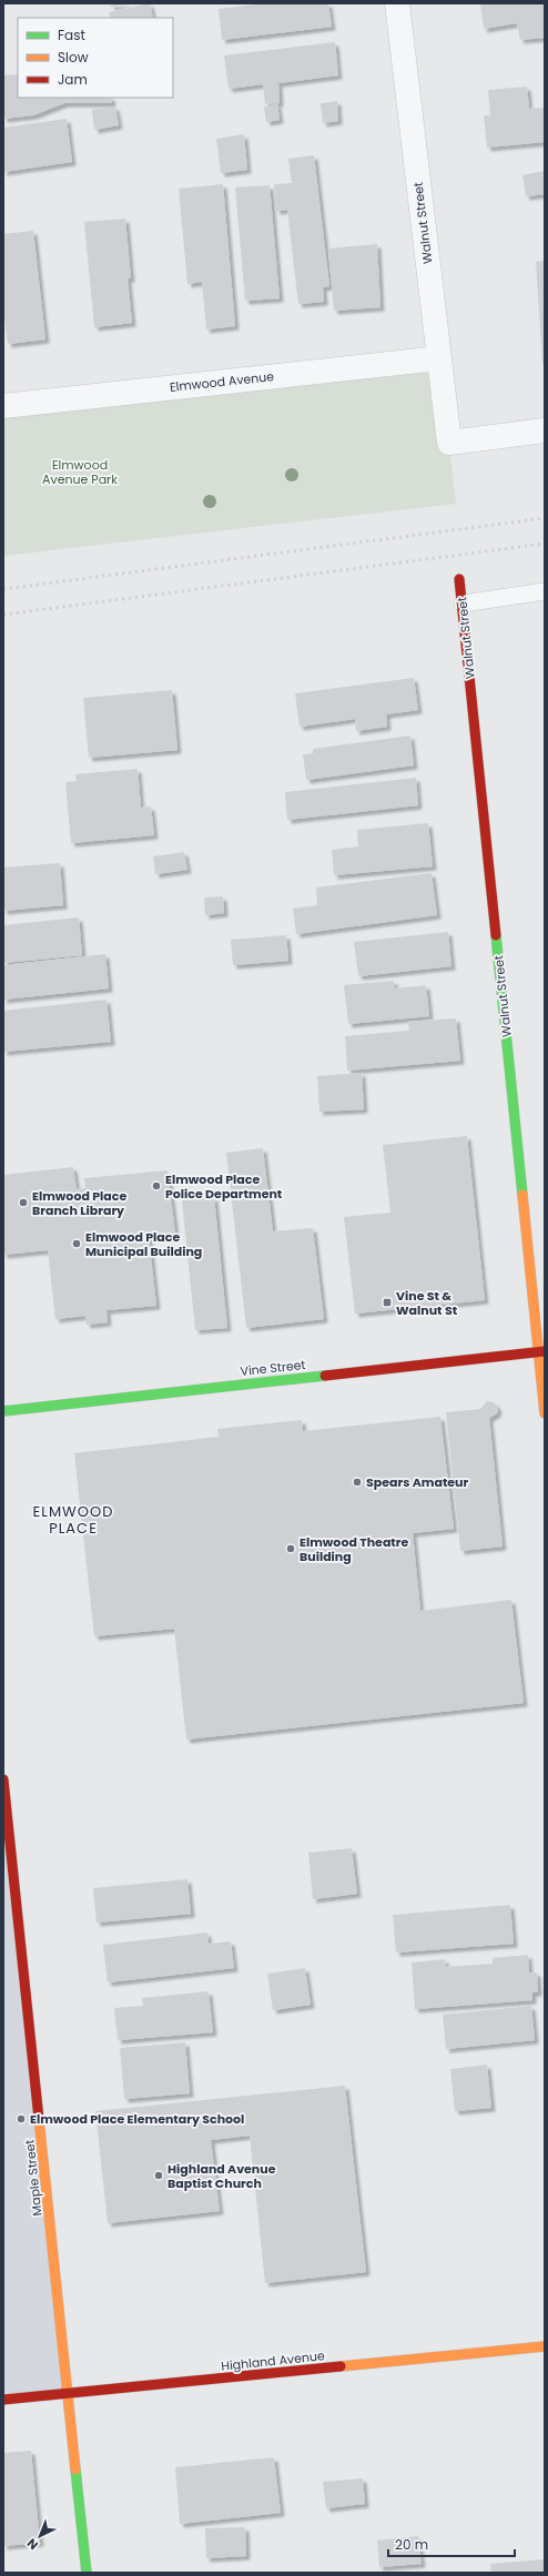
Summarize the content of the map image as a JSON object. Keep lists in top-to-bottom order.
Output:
{
  "streets": {
    "street": [
      "Walnut Street",
      "Elmwood Avenue",
      "Vine Street",
      "Maple Street",
      "Highland Avenue"
    ]
  },
  "crossings": [
    ["Walnut Street", "Elmwood Avenue"],
    ["Walnut Street", "Vine Street"],
    ["Maple Street", "Highland Avenue"]
  ],
  "districts": ["ELMWOOD PLACE"],
  "parks": ["Elmwood Avenue Park"],
  "places": {
    "other": [
      "Elmwood Place Police Department",
      "Elmwood Place Branch Library",
      "Elmwood Place Municipal Building",
      "Spears Amateur",
      "Elmwood Theatre Building",
      "Elmwood Place Elementary School",
      "Highland Avenue Baptist Church"
    ],
    "transit": ["Vine St & Walnut St"]
  },
  "legend": ["Fast", "Slow", "Jam"],
  "scale_bar": "20 m",
  "north": "bottom left"
}
